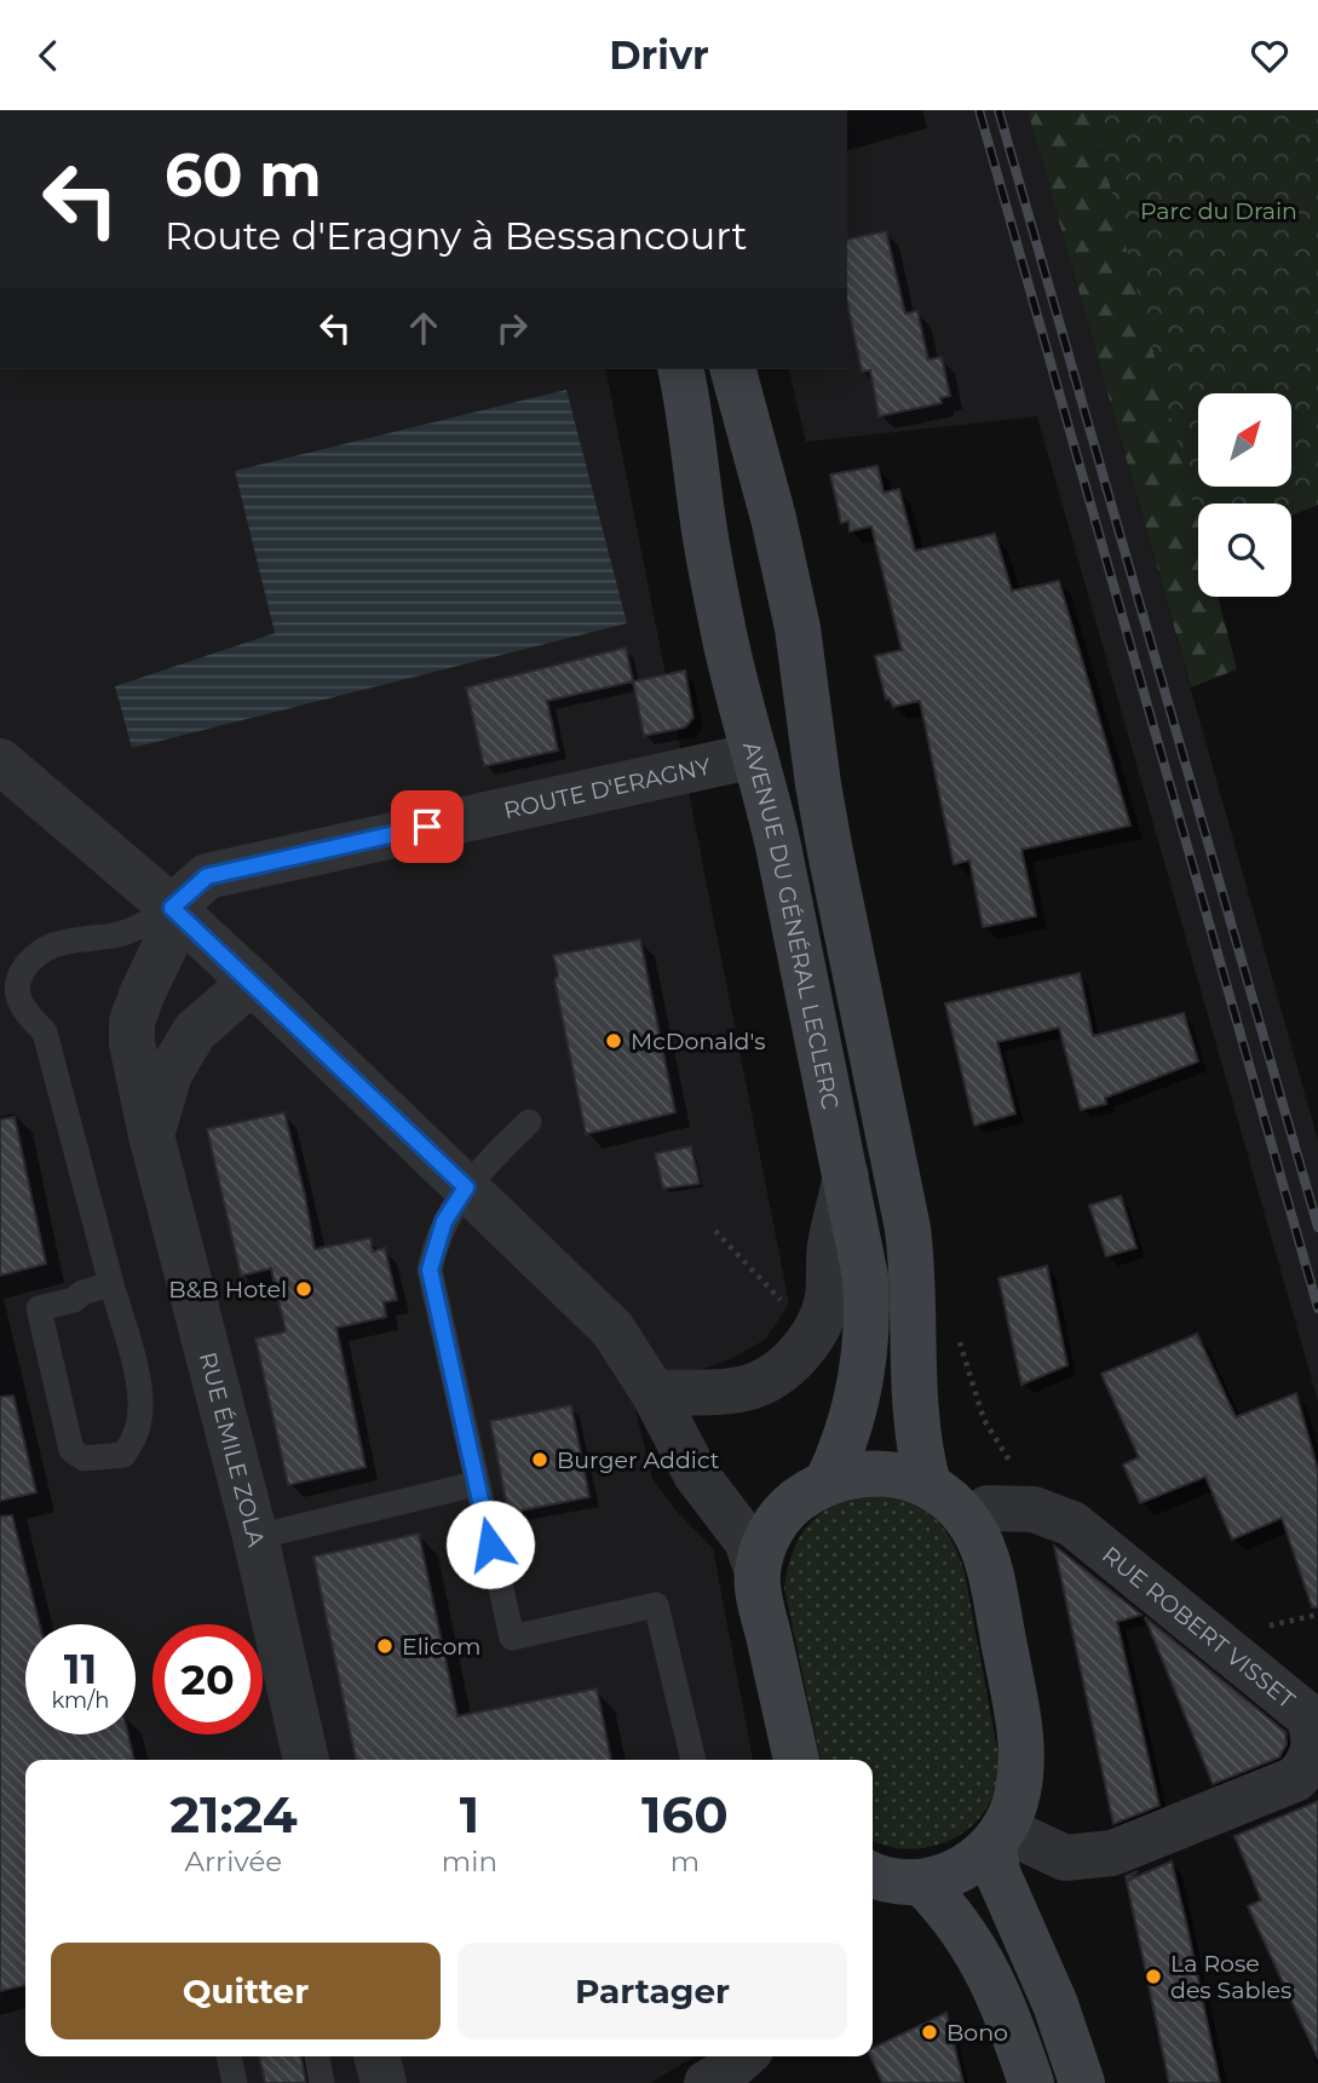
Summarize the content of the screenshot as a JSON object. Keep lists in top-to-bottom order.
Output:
{
  "streets": {
    "main road": ["AVENUE DU GÉNÉRAL LECLERC"],
    "street": ["ROUTE D'ERAGNY", "RUE ÉMILE ZOLA", "RUE ROBERT VISSET"]
  },
  "crossings": [
    ["ROUTE D'ERAGNY", "AVENUE DU GÉNÉRAL LECLERC"],
    ["ROUTE D'ERAGNY", "RUE ÉMILE ZOLA"]
  ],
  "parks": ["Parc du Drain"],
  "places": [
    "McDonald's",
    "B&B Hotel",
    "Burger Addict",
    "Elicom",
    "La Rose des Sables",
    "Bono"
  ],
  "north": "top right",
  "page": {
    "header": "Drivr",
    "turn": ["60 m", "Route d'Eragny à Bessancourt"],
    "speed": "11 km/h",
    "limit": "20",
    "eta": [
      "21:24",
      "Arrivée",
      "1",
      "min",
      "160",
      "m"
    ],
    "buttons": ["Quitter", "Partager"]
  }
}
